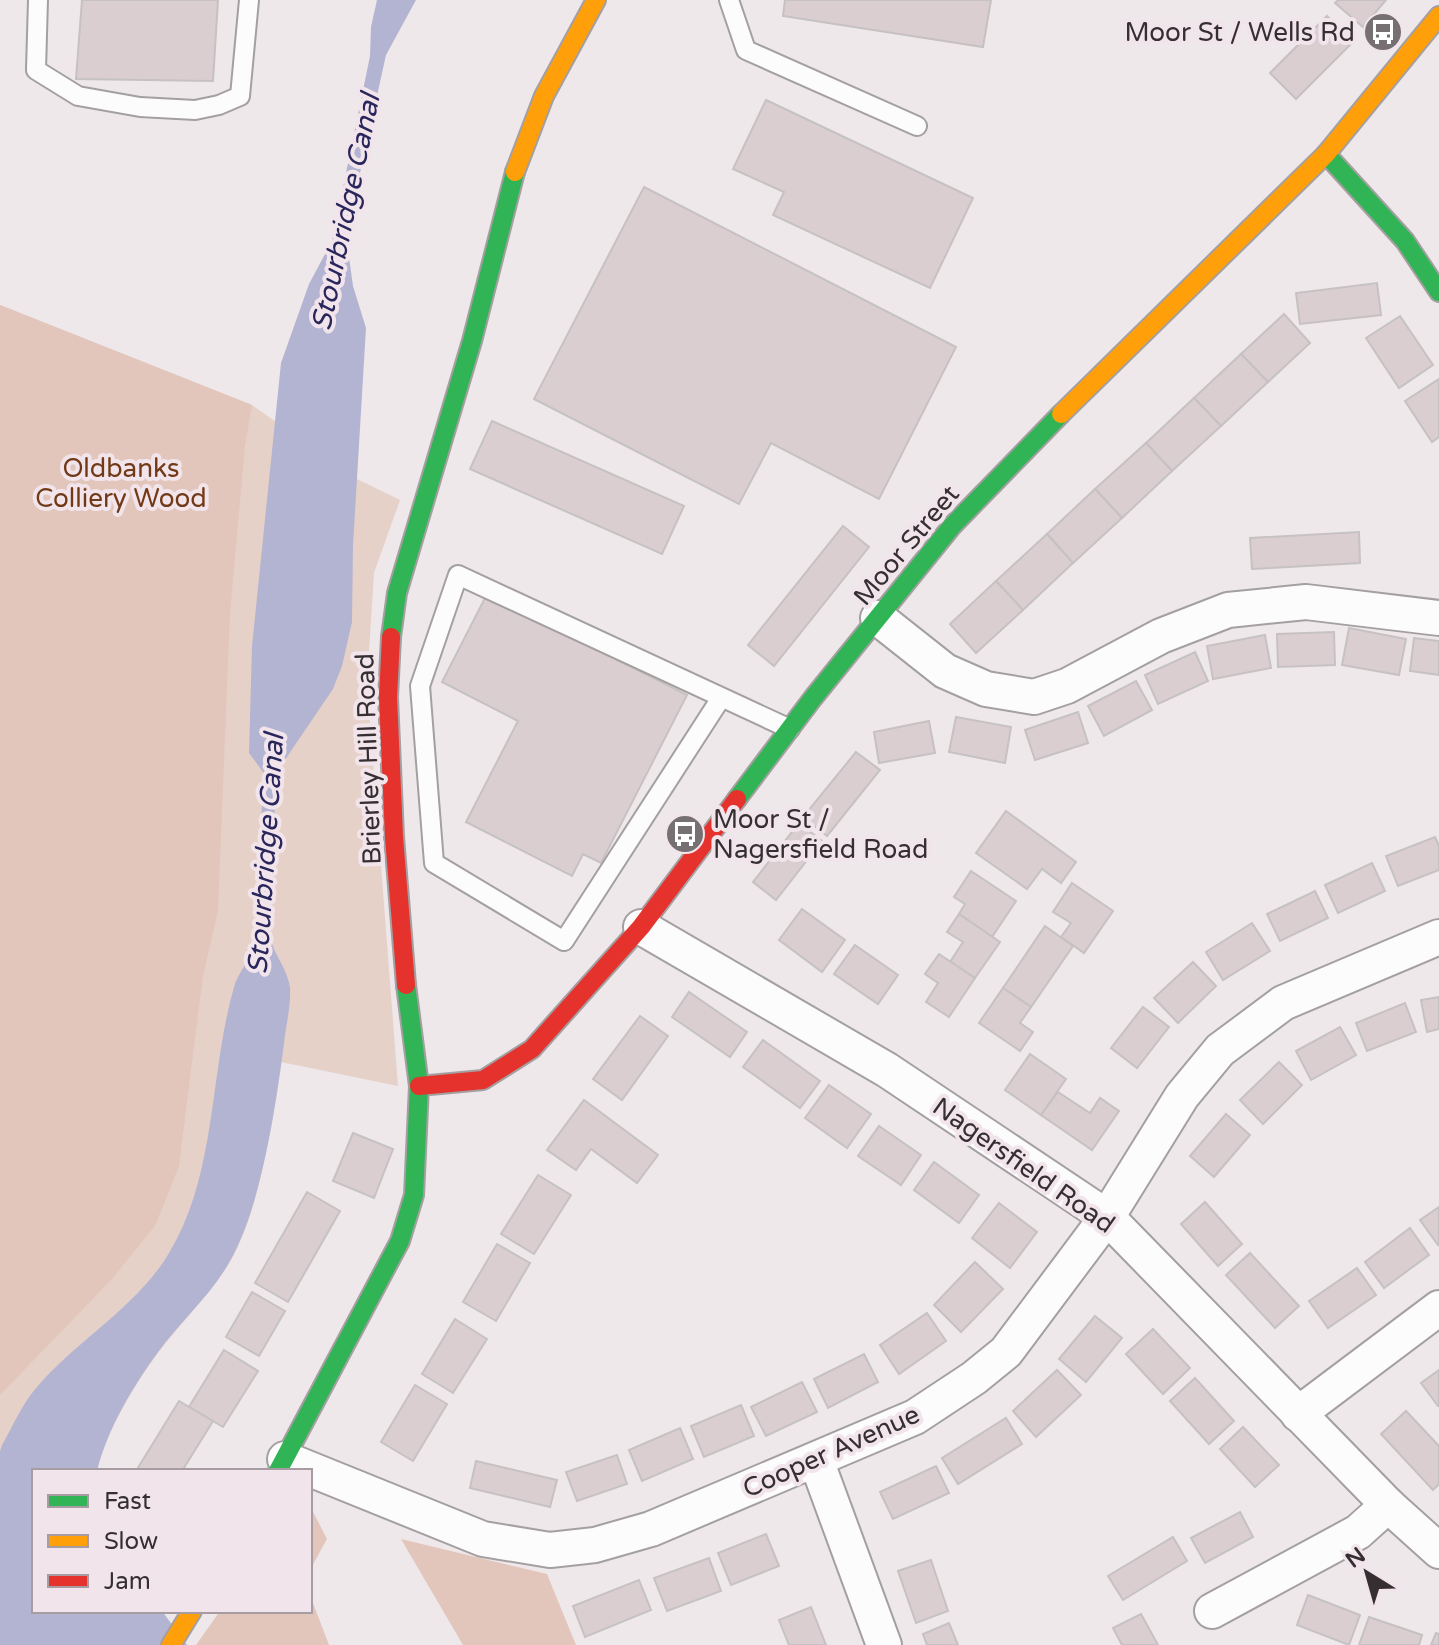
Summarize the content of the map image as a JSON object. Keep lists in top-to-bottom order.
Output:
{
  "streets": {
    "street": [
      "Moor Street",
      "Brierley Hill Road",
      "Nagersfield Road",
      "Cooper Avenue"
    ]
  },
  "crossings": [
    ["Moor Street", "Brierley Hill Road"],
    ["Moor Street", "Nagersfield Road"],
    ["Nagersfield Road", "Cooper Avenue"]
  ],
  "water": ["Stourbridge Canal"],
  "parks": ["Oldbanks Colliery Wood"],
  "places": {
    "bus stop": ["Moor St / Wells Rd", "Moor St / Nagersfield Road"]
  },
  "legend": ["Fast", "Slow", "Jam"],
  "north": "top left"
}
